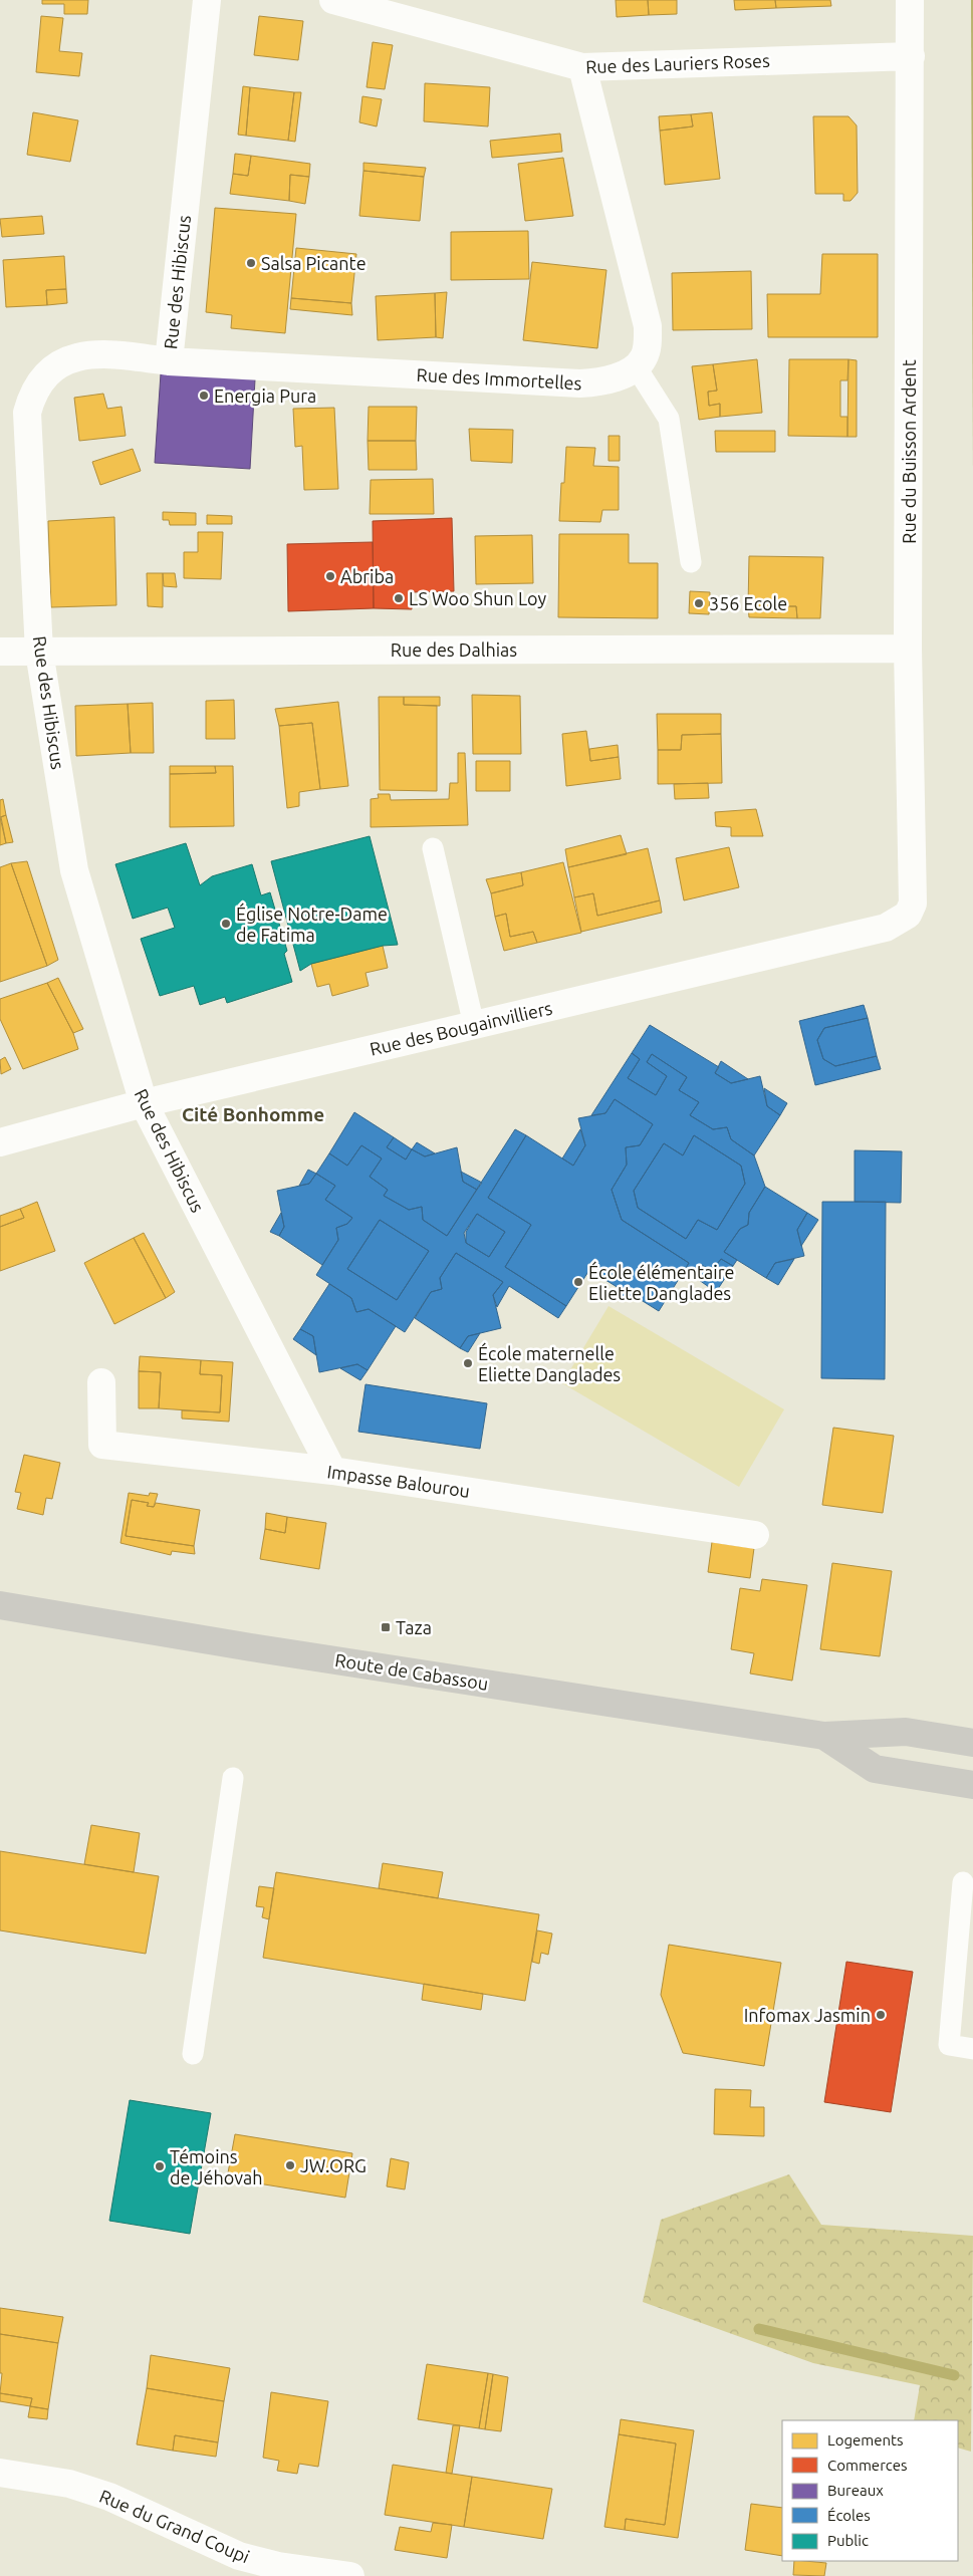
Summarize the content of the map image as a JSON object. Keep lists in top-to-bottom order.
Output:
{
  "streets": {
    "main road": ["Route de Cabassou"],
    "street": [
      "Rue des Lauriers Roses",
      "Rue des Hibiscus",
      "Rue des Immortelles",
      "Rue du Buisson Ardent",
      "Rue des Dalhias",
      "Rue des Bougainvilliers",
      "Impasse Balourou",
      "Rue du Grand Coupi"
    ]
  },
  "crossings": [
    ["Rue des Lauriers Roses", "Rue du Buisson Ardent"],
    ["Rue des Hibiscus", "Rue des Immortelles"],
    ["Rue des Hibiscus", "Rue des Dalhias"],
    ["Rue des Hibiscus", "Rue des Bougainvilliers"],
    ["Rue des Hibiscus", "Impasse Balourou"],
    ["Rue du Buisson Ardent", "Rue des Dalhias"],
    ["Rue du Buisson Ardent", "Rue des Bougainvilliers"]
  ],
  "districts": ["Cité Bonhomme"],
  "places": {
    "other": [
      "Salsa Picante",
      "Energia Pura",
      "Abriba",
      "LS Woo Shun Loy",
      "356 Ecole",
      "Église Notre-Dame de Fatima",
      "École élémentaire Eliette Danglades",
      "École maternelle Eliette Danglades",
      "Infomax Jasmin",
      "JW.ORG",
      "Témoins de Jéhovah"
    ],
    "transit": ["Taza"]
  },
  "legend": [
    "Logements",
    "Commerces",
    "Bureaux",
    "Écoles",
    "Public"
  ]
}
